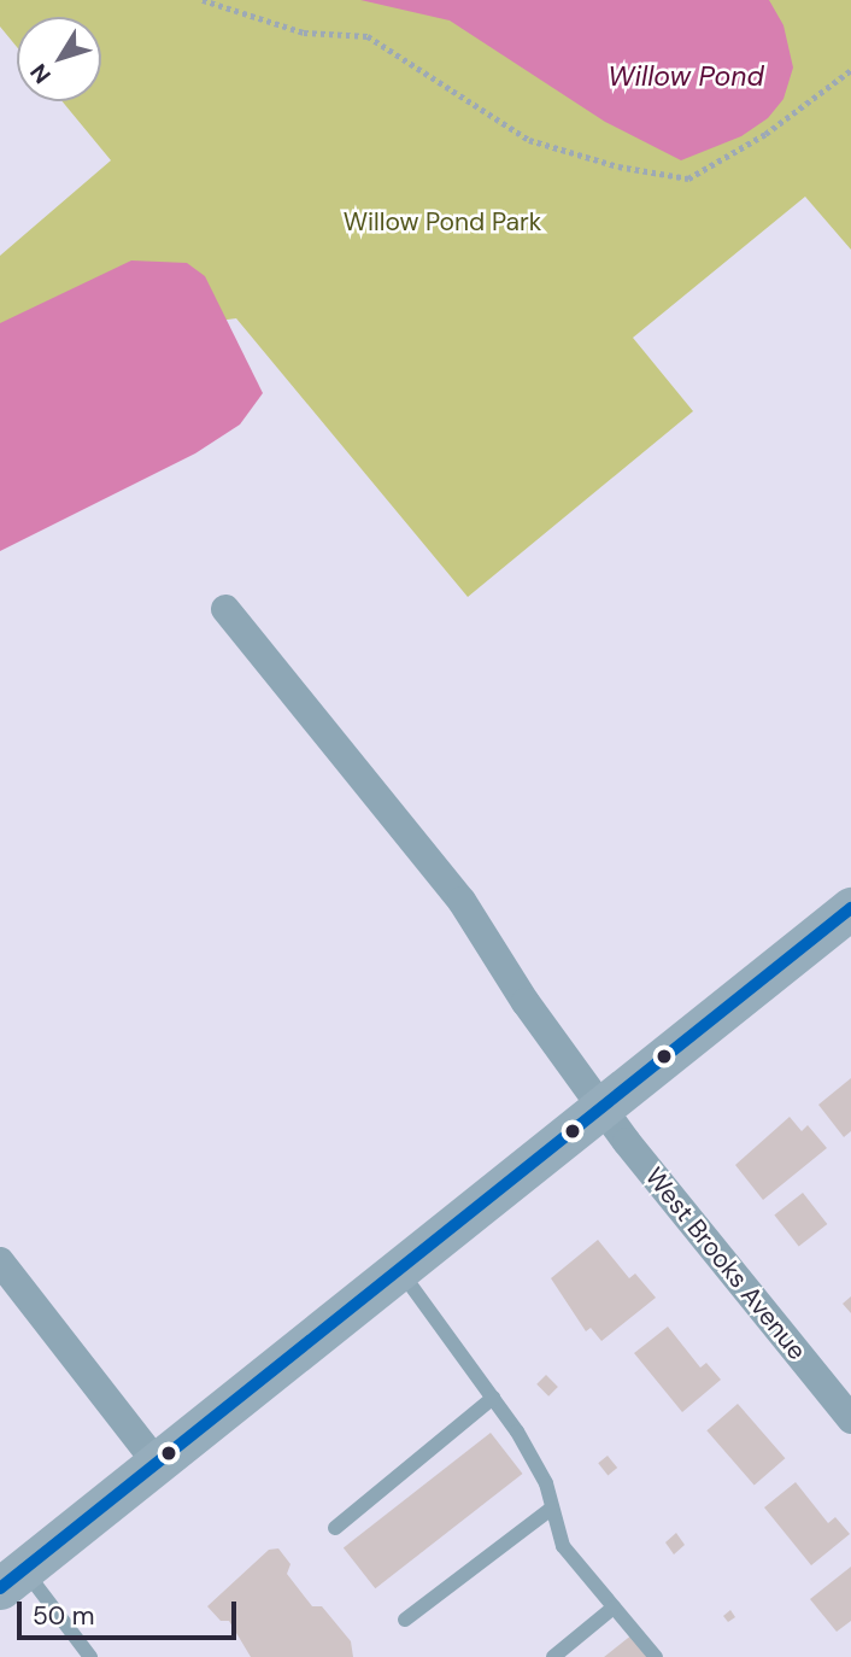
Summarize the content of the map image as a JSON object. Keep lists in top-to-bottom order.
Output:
{
  "streets": {
    "street": ["West Brooks Avenue"]
  },
  "water": ["Willow Pond"],
  "parks": ["Willow Pond Park"],
  "scale_bar": "50 m",
  "north": "bottom left"
}
